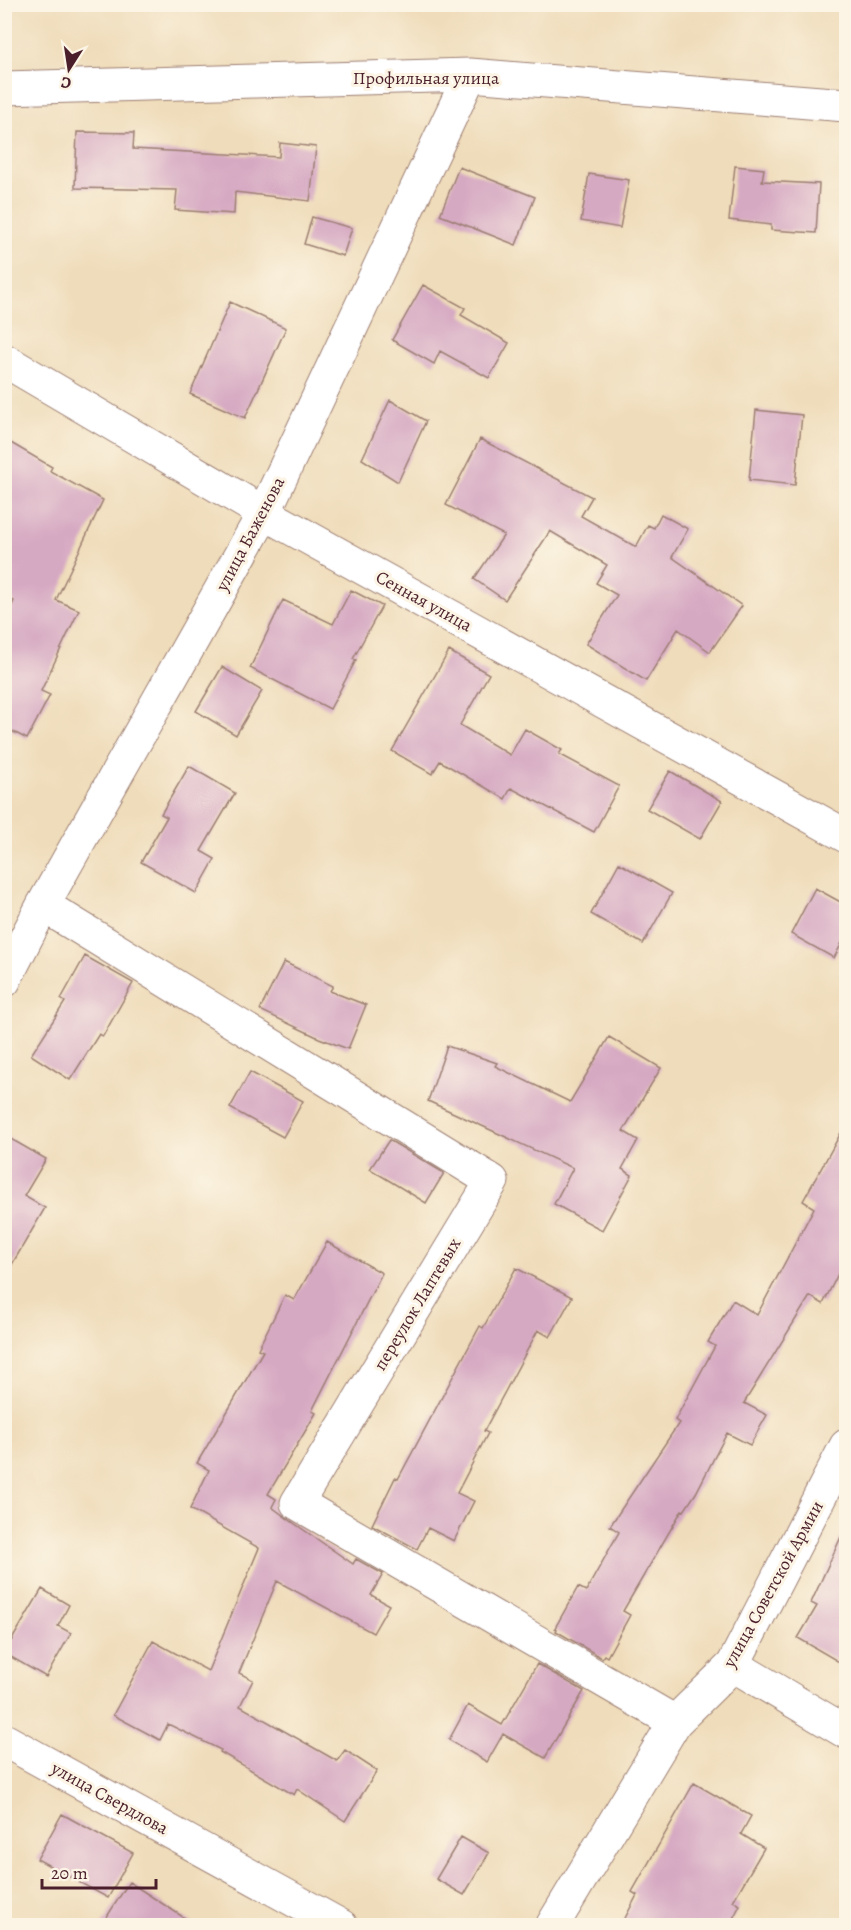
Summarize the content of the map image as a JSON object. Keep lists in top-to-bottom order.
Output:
{
  "streets": {
    "street": [
      "Профильная улица",
      "улица Баженова",
      "Сенная улица",
      "переулок Лаптевых",
      "улица Советской Армии",
      "улица Свердлова"
    ]
  },
  "crossings": [
    ["Профильная улица", "улица Баженова"],
    ["улица Баженова", "Сенная улица"],
    ["улица Баженова", "переулок Лаптевых"],
    ["переулок Лаптевых", "улица Советской Армии"]
  ],
  "scale_bar": "20 m",
  "north": "bottom"
}
